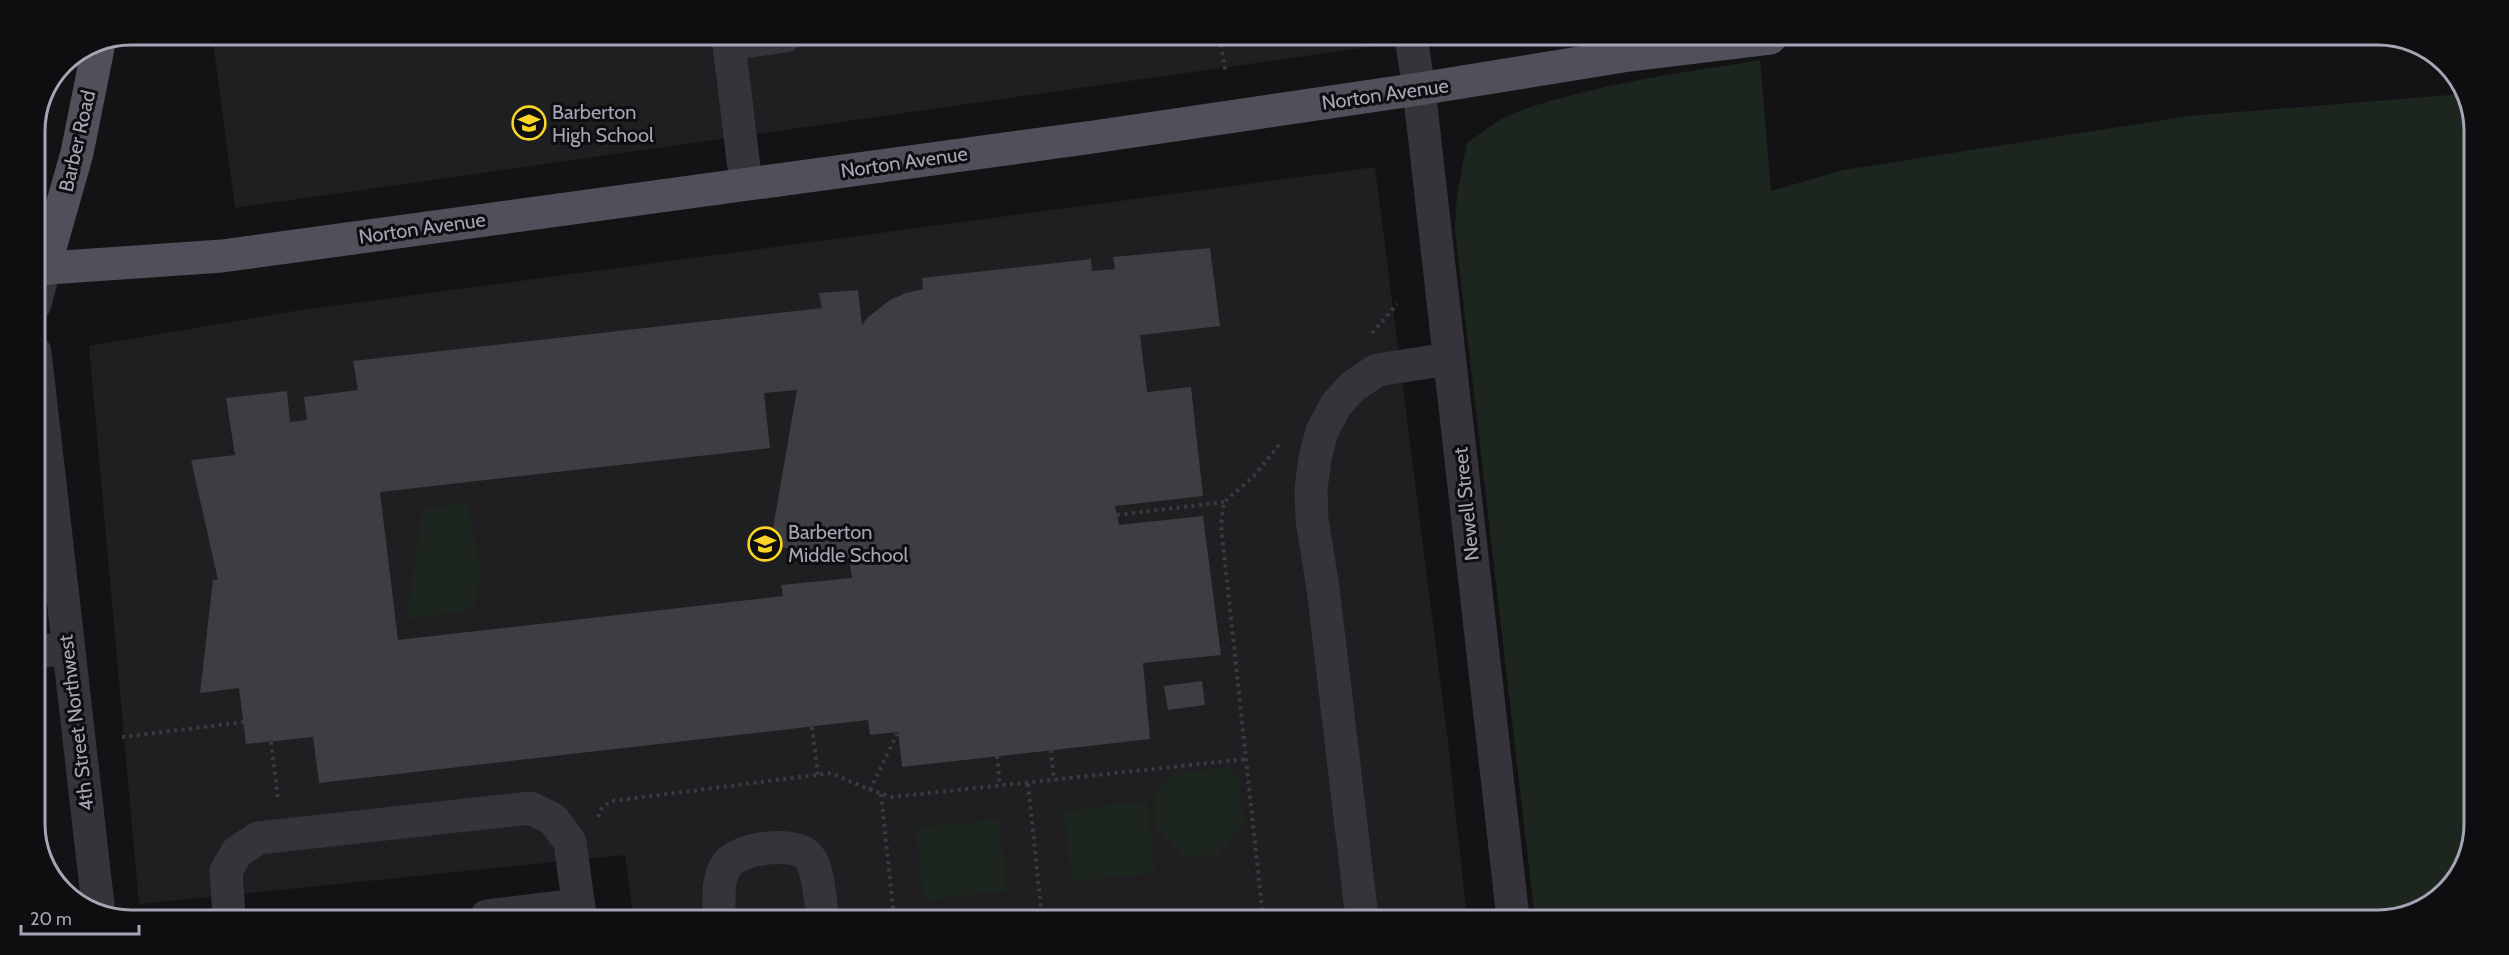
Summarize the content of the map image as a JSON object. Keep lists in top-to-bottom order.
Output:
{
  "streets": {
    "main road": ["Norton Avenue", "Barber Road"],
    "street": ["Newell Street", "4th Street Northwest"]
  },
  "crossings": [
    ["Norton Avenue", "Newell Street"]
  ],
  "places": {
    "school or university": ["Barberton High School", "Barberton Middle School"]
  },
  "scale_bar": "20 m"
}
